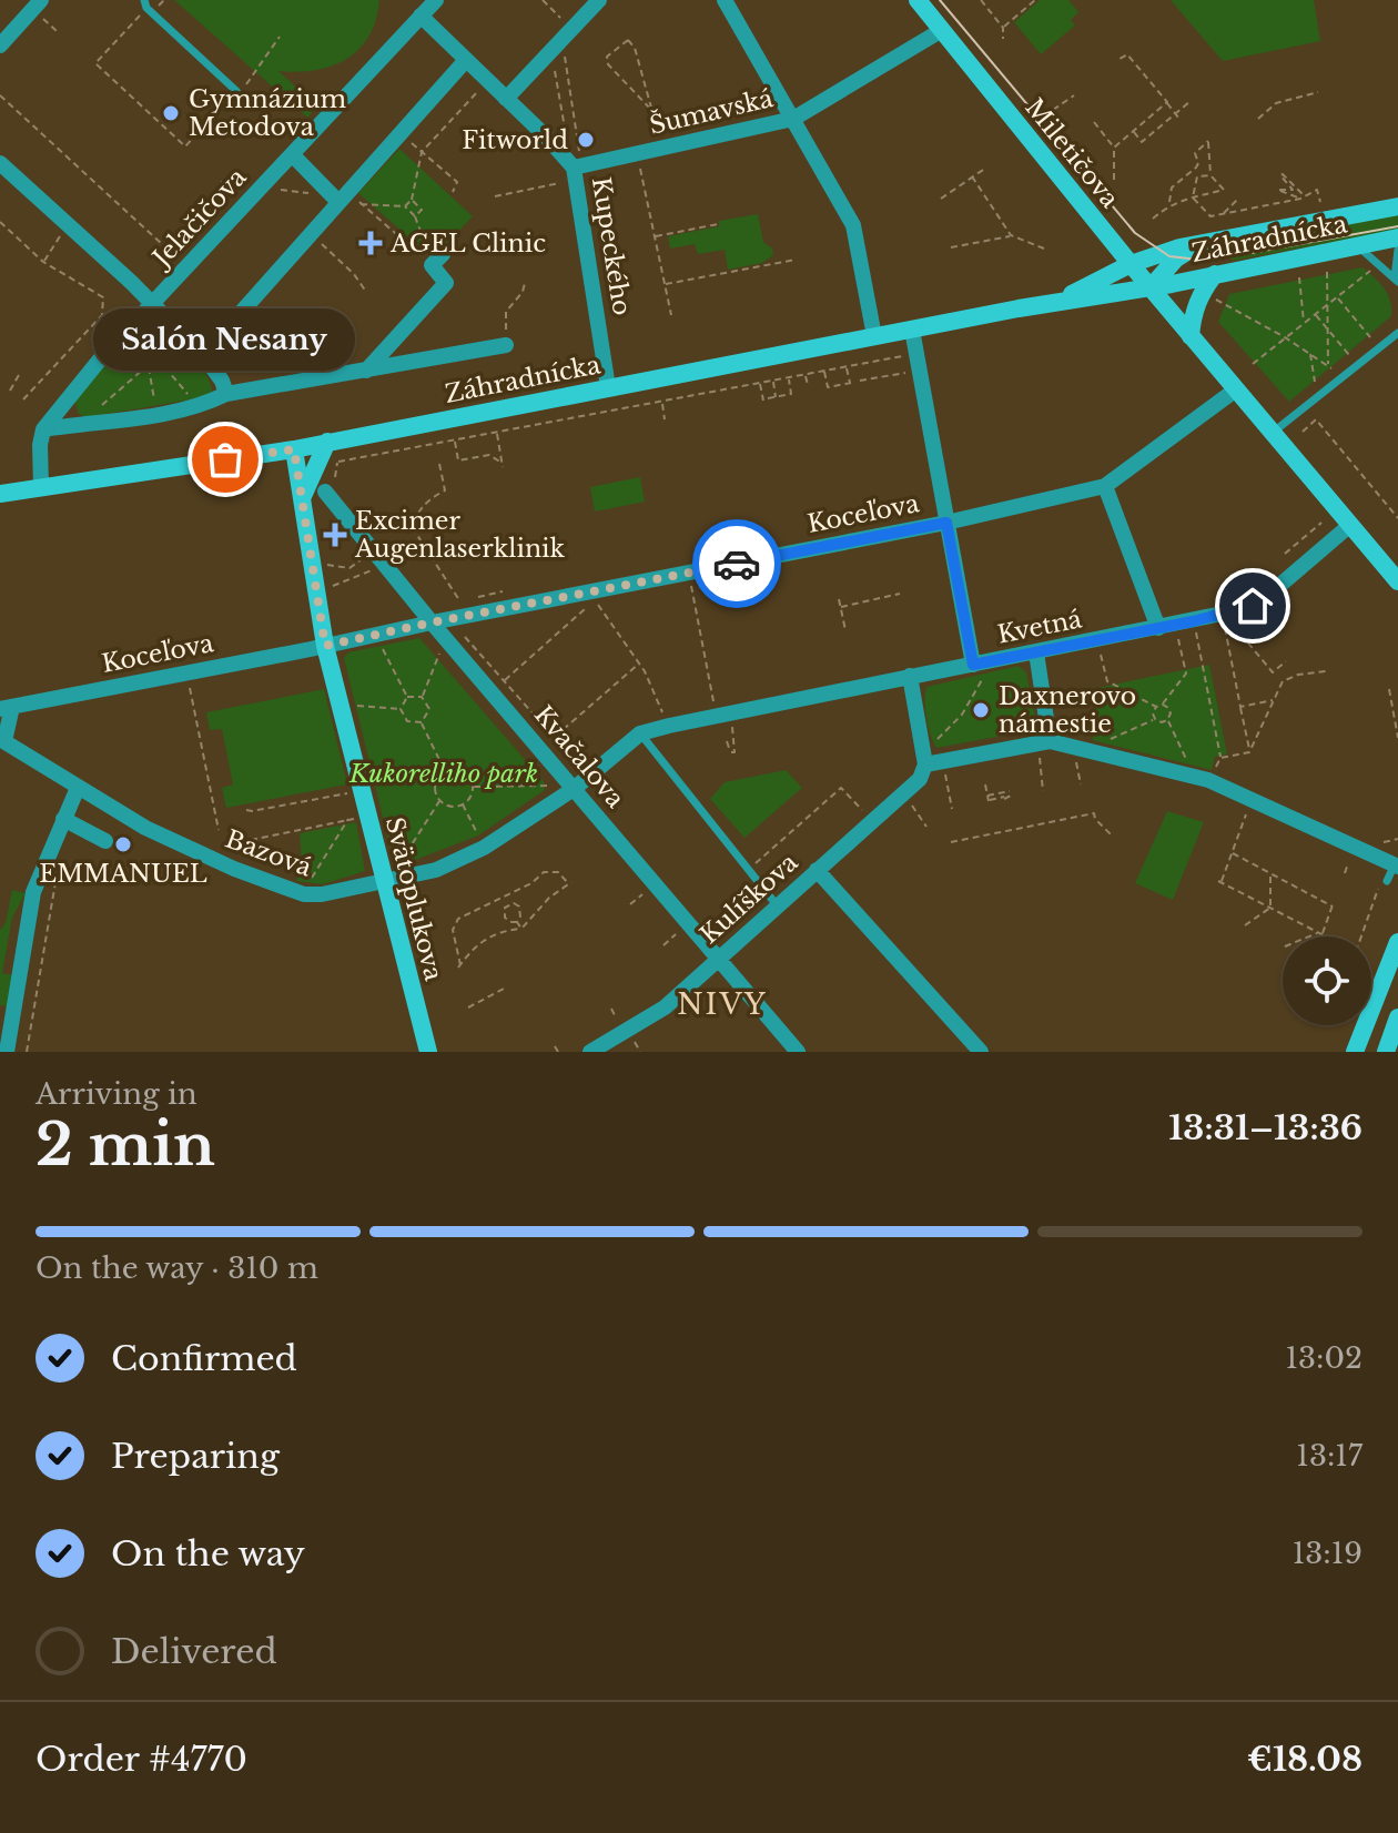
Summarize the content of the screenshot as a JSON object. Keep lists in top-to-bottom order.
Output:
{
  "streets": {
    "street": [
      "Šumavská",
      "Miletičova",
      "Jelačičova",
      "Záhradnícka",
      "Kupeckého",
      "Koceľova",
      "Kvetná",
      "Kvačalova",
      "Bazová",
      "Svätoplukova",
      "Kulíškova"
    ]
  },
  "crossings": [
    ["Šumavská", "Miletičova"],
    ["Šumavská", "Kupeckého"],
    ["Miletičova", "Záhradnícka"],
    ["Miletičova", "Koceľova"],
    ["Miletičova", "Kvetná"],
    ["Jelačičova", "Kupeckého"],
    ["Záhradnícka", "Kupeckého"],
    ["Záhradnícka", "Svätoplukova"],
    ["Koceľova", "Kvačalova"],
    ["Koceľova", "Bazová"],
    ["Koceľova", "Svätoplukova"],
    ["Kvetná", "Kvačalova"],
    ["Kvetná", "Bazová"],
    ["Kvačalova", "Bazová"],
    ["Kvačalova", "Kulíškova"],
    ["Bazová", "Svätoplukova"]
  ],
  "districts": ["NIVY"],
  "parks": ["Kukorelliho park"],
  "places": {
    "other": [
      "Gymnázium Metodova",
      "Fitworld",
      "Salón Nesany",
      "Daxnerovo námestie",
      "EMMANUEL"
    ],
    "health": ["AGEL Clinic", "Excimer Augenlaserklinik"]
  },
  "page": {
    "bubble": "Salón Nesany",
    "heading": ["2 min", "Arriving in", "13:31–13:36"],
    "panel": ["Order #4770", "€18.08"],
    "bar": "On the way · 310 m",
    "list": [
      ["Confirmed", "13:02"],
      ["Preparing", "13:17"],
      ["On the way", "13:19"],
      "Delivered"
    ]
  }
}
